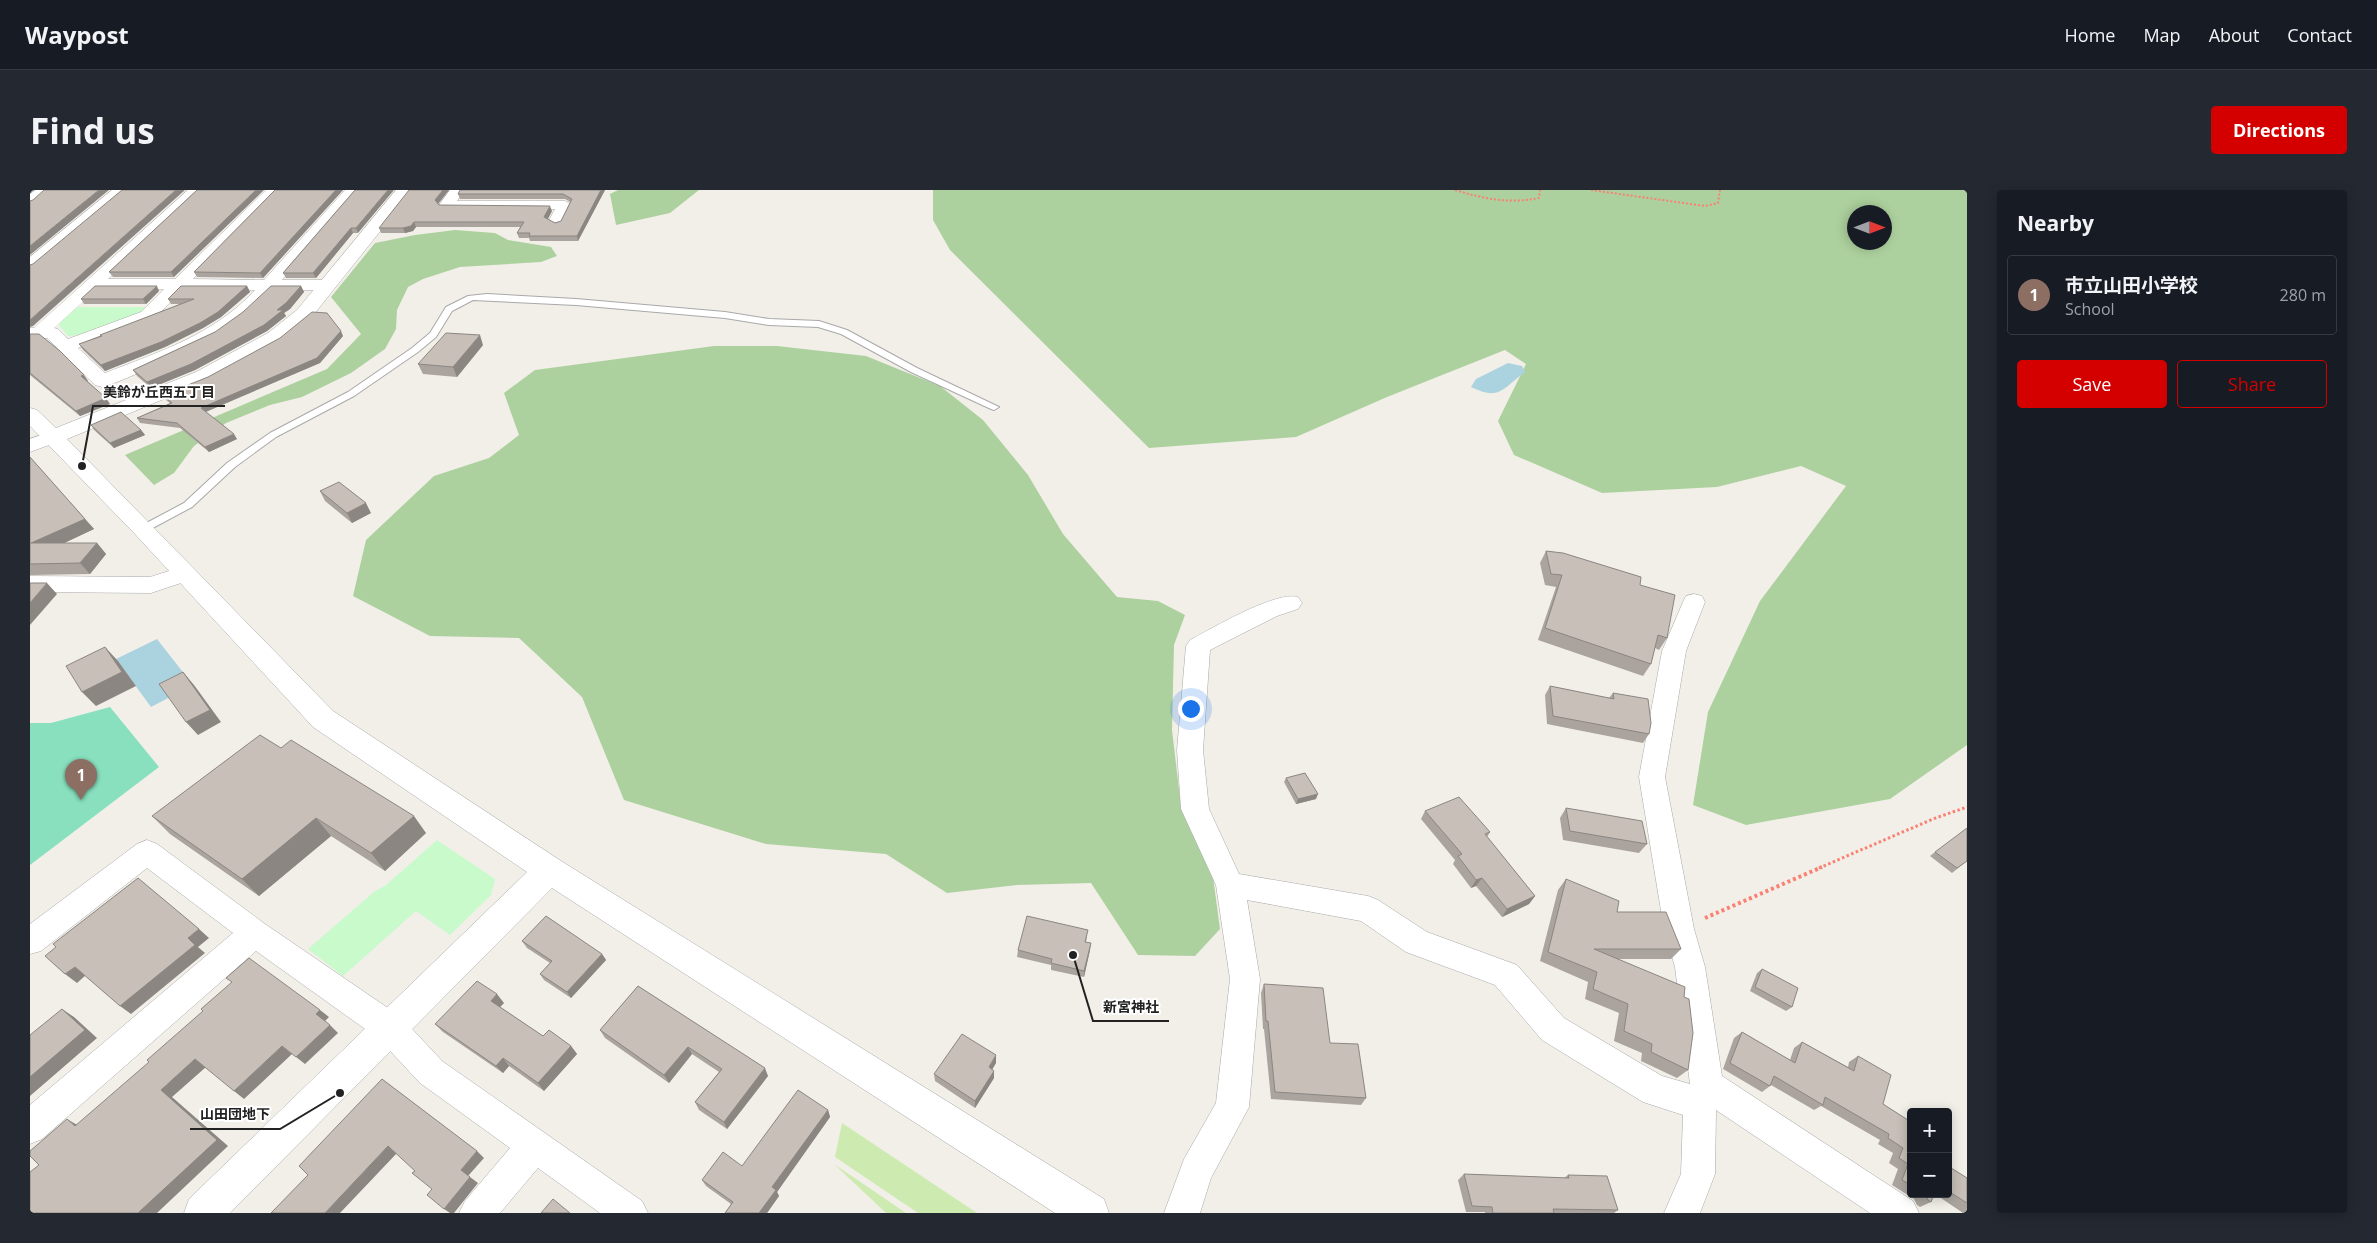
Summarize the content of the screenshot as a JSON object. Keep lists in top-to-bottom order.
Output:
{
  "places": ["美鈴が丘西五丁目", "新宮神社", "山田団地下"],
  "north": "right",
  "page": {
    "header": "Waypost",
    "nav": [
      "Home",
      "Map",
      "About",
      "Contact"
    ],
    "buttons": [
      "Directions",
      ["Save", "Share"]
    ],
    "title": "Find us",
    "heading": "Nearby",
    "list": [
      {
        "mark": "1",
        "name": "市立山田小学校",
        "note": "School",
        "value": "280 m"
      }
    ],
    "pins": "1",
    "map_buttons": ["+", "−"]
  }
}
